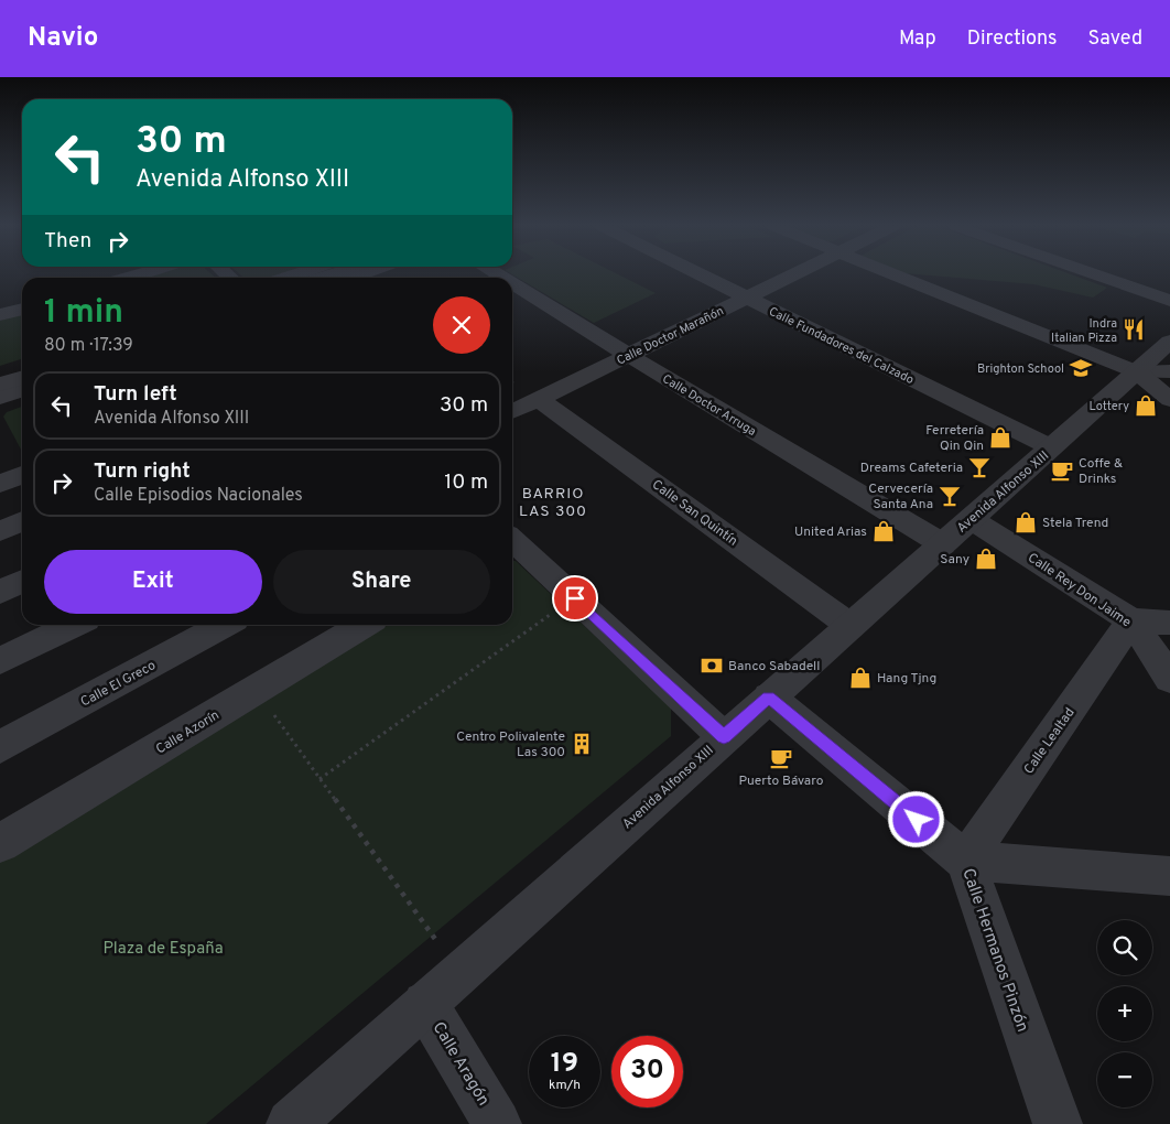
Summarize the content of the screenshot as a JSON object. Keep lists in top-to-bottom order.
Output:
{
  "streets": {
    "street": [
      "Calle Doctor Marañón",
      "Calle Fundadores del Calzado",
      "Calle Doctor Arruga",
      "Avenida Alfonso XIII",
      "Calle San Quintín",
      "Calle Rey Don Jaime",
      "Calle El Greco",
      "Calle Azorín",
      "Calle Lealtad",
      "Calle Hermanos Pinzón",
      "Calle Aragón"
    ]
  },
  "crossings": [
    ["Calle Doctor Marañón", "Calle Fundadores del Calzado"],
    ["Calle Doctor Marañón", "Calle Doctor Arruga"],
    ["Calle Doctor Marañón", "Calle San Quintín"],
    ["Calle Fundadores del Calzado", "Avenida Alfonso XIII"],
    ["Calle Doctor Arruga", "Avenida Alfonso XIII"],
    ["Avenida Alfonso XIII", "Calle San Quintín"],
    ["Avenida Alfonso XIII", "Calle Rey Don Jaime"],
    ["Avenida Alfonso XIII", "Calle Hermanos Pinzón"],
    ["Avenida Alfonso XIII", "Calle Aragón"],
    ["Calle Rey Don Jaime", "Calle Lealtad"],
    ["Calle Lealtad", "Calle Hermanos Pinzón"]
  ],
  "districts": ["BARRIO LAS 300"],
  "parks": ["Plaza de España"],
  "places": {
    "restaurant": ["Indra Italian Pizza"],
    "school or university": ["Brighton School"],
    "shop": [
      "Lottery",
      "Ferretería Qin Qin",
      "Stela Trend",
      "United Arias",
      "Sany",
      "Hang Tjng"
    ],
    "bar": ["Dreams Cafeteria", "Cervecería Santa Ana"],
    "cafe": ["Coffe & Drinks", "Puerto Bávaro"],
    "bank": ["Banco Sabadell"],
    "building": ["Centro Polivalente Las 300"]
  },
  "page": {
    "header": "Navio",
    "nav": ["Map", "Directions", "Saved"],
    "turn": ["30 m", "Avenida Alfonso XIII"],
    "then": "Then",
    "heading": ["1 min", "80 m · 17:39"],
    "list": [
      {
        "name": "Turn left",
        "note": "Avenida Alfonso XIII",
        "value": "30 m"
      },
      {
        "name": "Turn right",
        "note": "Calle Episodios Nacionales",
        "value": "10 m"
      }
    ],
    "buttons": ["Exit", "Share"],
    "map_buttons": ["+", "−"],
    "speed": "19 km/h",
    "limit": "30"
  }
}
